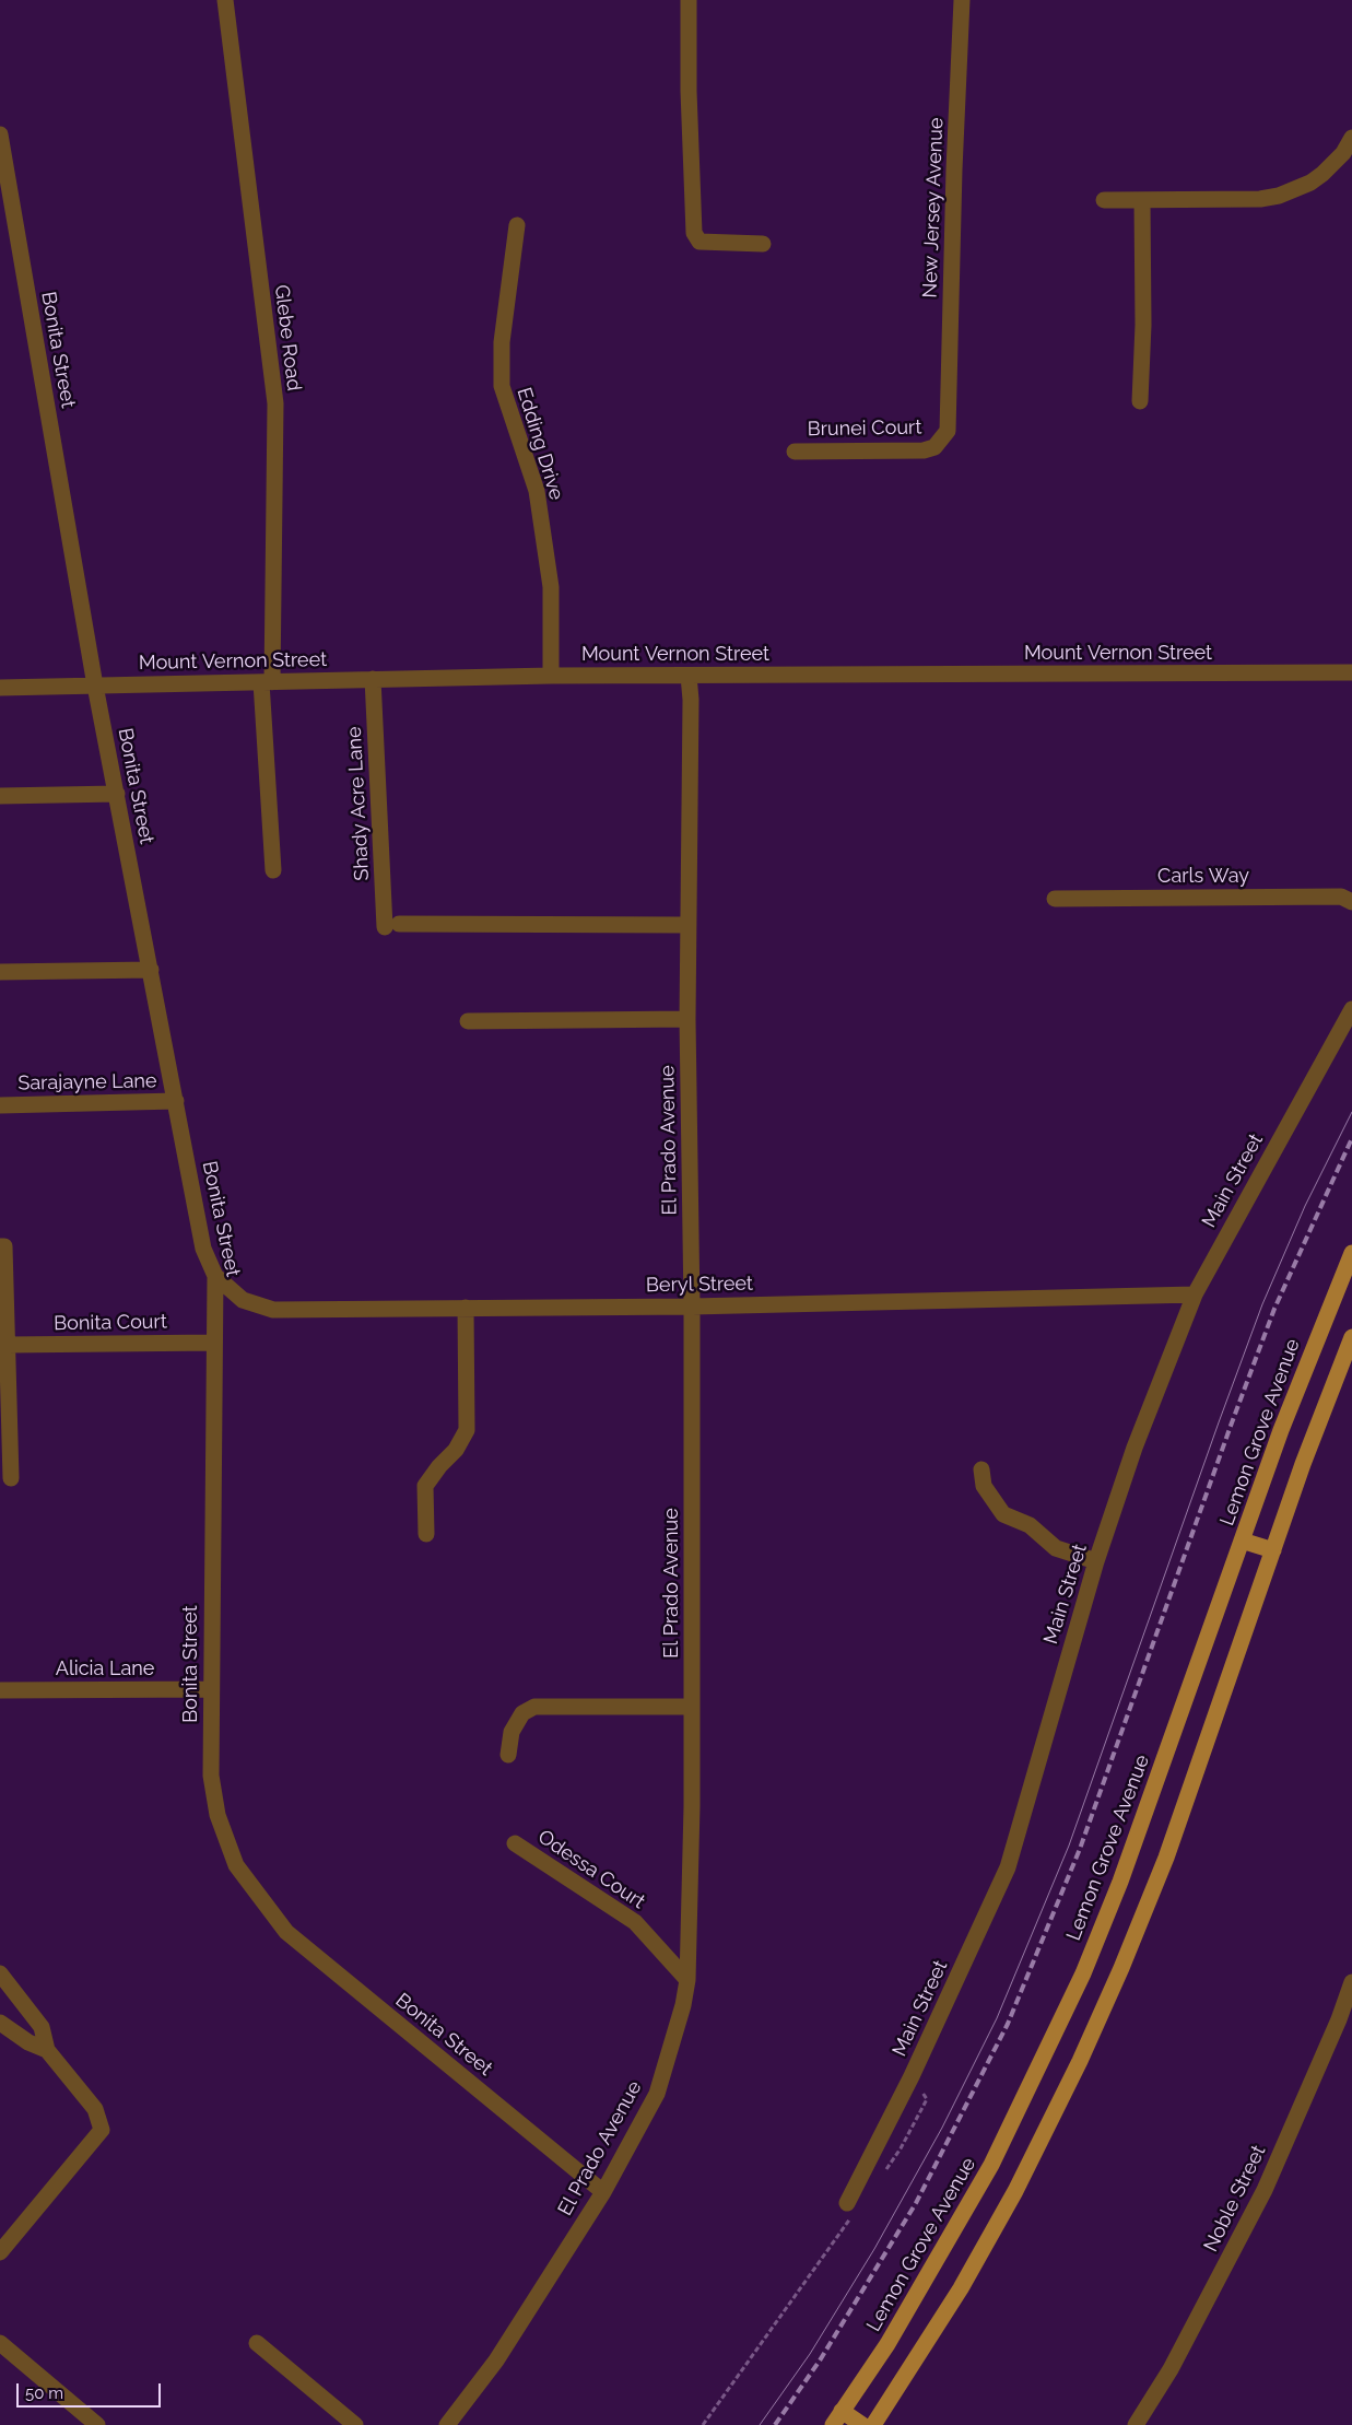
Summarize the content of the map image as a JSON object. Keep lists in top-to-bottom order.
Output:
{
  "streets": {
    "main road": ["Lemon Grove Avenue"],
    "street": [
      "New Jersey Avenue",
      "Glebe Road",
      "Bonita Street",
      "Brunei Court",
      "Edding Drive",
      "Mount Vernon Street",
      "Shady Acre Lane",
      "Carls Way",
      "Sarajayne Lane",
      "El Prado Avenue",
      "Main Street",
      "Beryl Street",
      "Bonita Court",
      "Alicia Lane",
      "Odessa Court",
      "Noble Street"
    ]
  },
  "crossings": [
    ["New Jersey Avenue", "Brunei Court"],
    ["Glebe Road", "Mount Vernon Street"],
    ["Bonita Street", "Mount Vernon Street"],
    ["Bonita Street", "Sarajayne Lane"],
    ["Bonita Street", "El Prado Avenue"],
    ["Bonita Street", "Beryl Street"],
    ["Bonita Street", "Bonita Court"],
    ["Bonita Street", "Alicia Lane"],
    ["Edding Drive", "Mount Vernon Street"],
    ["Mount Vernon Street", "Shady Acre Lane"],
    ["Mount Vernon Street", "El Prado Avenue"],
    ["Shady Acre Lane", "El Prado Avenue"],
    ["El Prado Avenue", "Beryl Street"],
    ["El Prado Avenue", "Odessa Court"],
    ["Main Street", "Beryl Street"]
  ],
  "scale_bar": "50 m"
}
